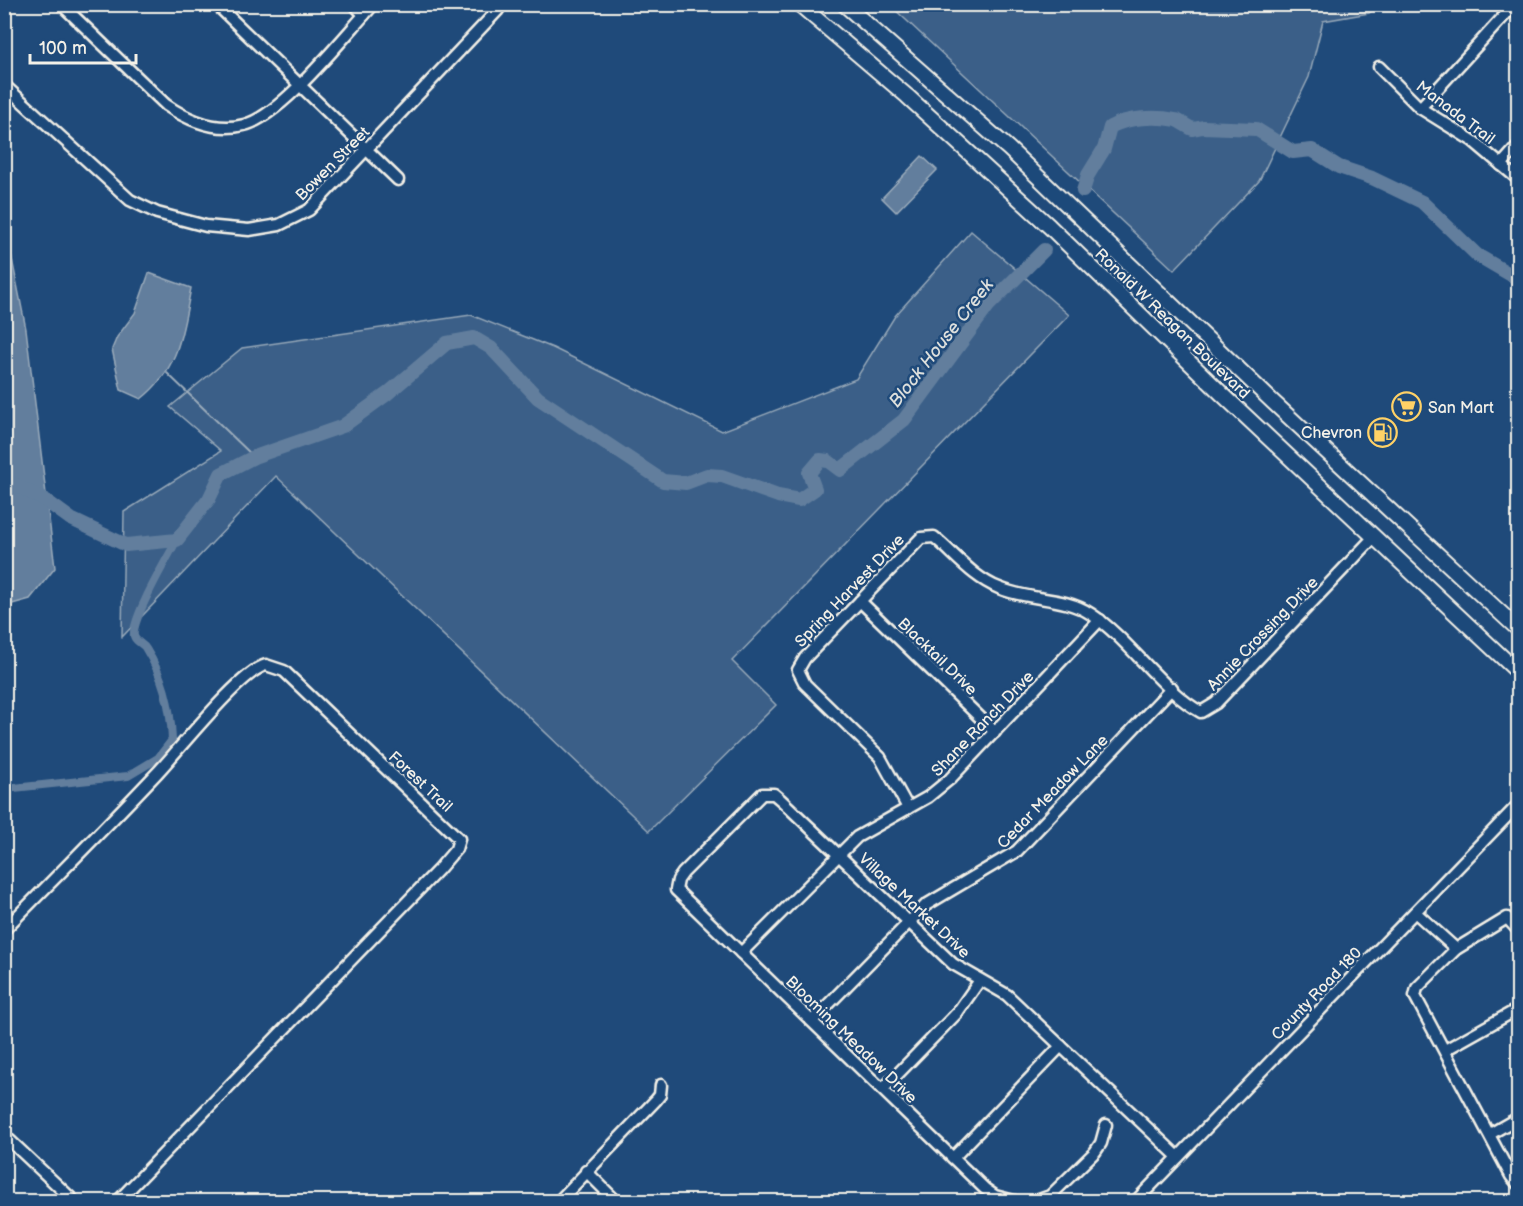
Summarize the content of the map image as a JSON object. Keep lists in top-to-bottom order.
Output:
{
  "streets": {
    "main road": ["Ronald W Reagan Boulevard"],
    "street": [
      "Manada Trail",
      "Bowen Street",
      "Spring Harvest Drive",
      "Annie Crossing Drive",
      "Blacktail Drive",
      "Shane Ranch Drive",
      "Forest Trail",
      "Cedar Meadow Lane",
      "Village Market Drive",
      "County Road 180",
      "Blooming Meadow Drive"
    ]
  },
  "crossings": [
    ["Ronald W Reagan Boulevard", "Annie Crossing Drive"],
    ["Spring Harvest Drive", "Annie Crossing Drive"],
    ["Spring Harvest Drive", "Blacktail Drive"],
    ["Spring Harvest Drive", "Shane Ranch Drive"],
    ["Annie Crossing Drive", "Shane Ranch Drive"],
    ["Annie Crossing Drive", "Cedar Meadow Lane"],
    ["Blacktail Drive", "Shane Ranch Drive"],
    ["Shane Ranch Drive", "Village Market Drive"],
    ["Shane Ranch Drive", "Blooming Meadow Drive"],
    ["Cedar Meadow Lane", "Village Market Drive"],
    ["Cedar Meadow Lane", "Blooming Meadow Drive"],
    ["Village Market Drive", "County Road 180"],
    ["Village Market Drive", "Blooming Meadow Drive"]
  ],
  "water": ["Block House Creek"],
  "places": {
    "supermarket": ["San Mart"],
    "fuel station": ["Chevron"]
  },
  "scale_bar": "100 m"
}
